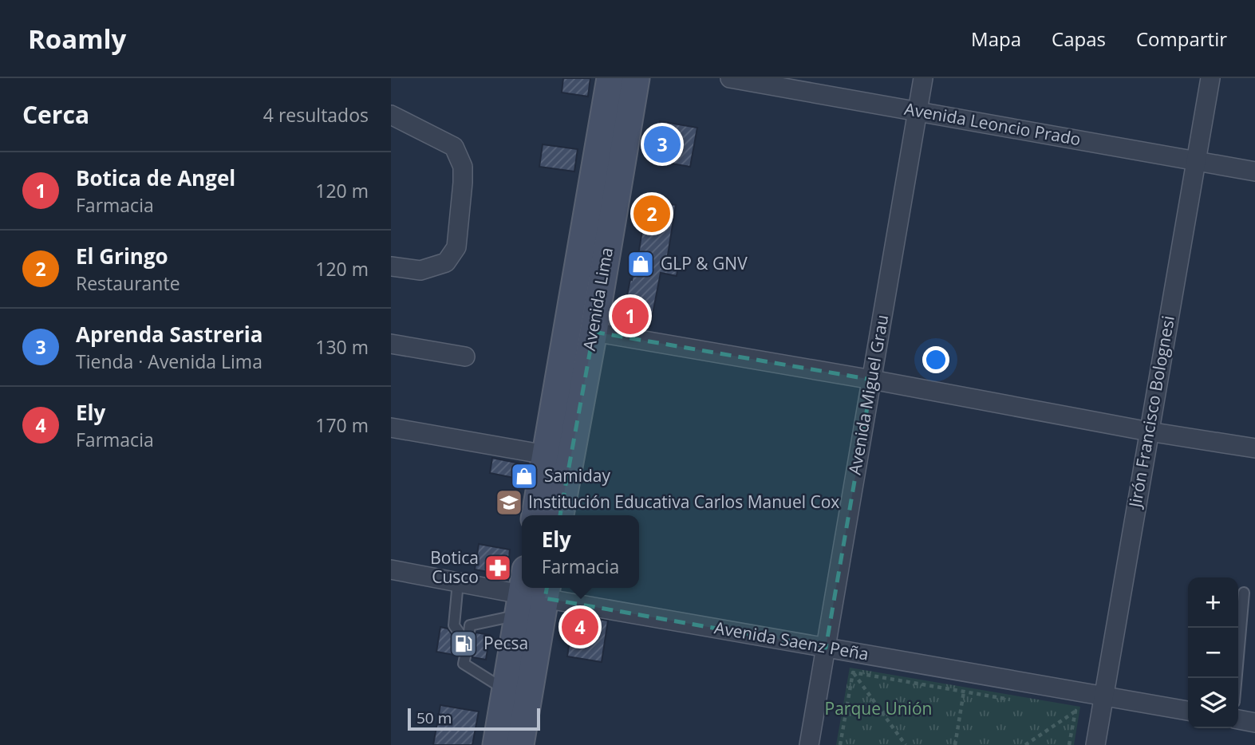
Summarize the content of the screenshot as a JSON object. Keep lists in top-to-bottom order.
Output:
{
  "streets": {
    "main road": ["Avenida Lima"],
    "street": [
      "Avenida Leoncio Prado",
      "Avenida Miguel Grau",
      "Jirón Francisco Bolognesi",
      "Avenida Saenz Peña"
    ]
  },
  "crossings": [
    ["Avenida Leoncio Prado", "Avenida Miguel Grau"],
    ["Avenida Leoncio Prado", "Jirón Francisco Bolognesi"],
    ["Avenida Miguel Grau", "Avenida Saenz Peña"],
    ["Jirón Francisco Bolognesi", "Avenida Saenz Peña"]
  ],
  "parks": ["Parque Unión"],
  "places": {
    "shop": ["GLP & GNV", "Samiday"],
    "school or university": ["Institución Educativa Carlos Manuel Cox"],
    "pharmacy": ["Botica Cusco"],
    "fuel station": ["Pecsa"]
  },
  "scale_bar": "50 m",
  "page": {
    "header": "Roamly",
    "nav": ["Mapa", "Capas", "Compartir"],
    "heading": ["Cerca", "4 resultados"],
    "pins": [
      "3",
      "2",
      "1",
      "4"
    ],
    "list": [
      {
        "mark": "1",
        "name": "Botica de Angel",
        "note": "Farmacia",
        "value": "120 m"
      },
      {
        "mark": "2",
        "name": "El Gringo",
        "note": "Restaurante",
        "value": "120 m"
      },
      {
        "mark": "3",
        "name": "Aprenda Sastreria",
        "note": "Tienda · Avenida Lima",
        "value": "130 m"
      },
      {
        "mark": "4",
        "name": "Ely",
        "note": "Farmacia",
        "value": "170 m"
      }
    ],
    "popup": ["Ely", "Farmacia"],
    "map_buttons": ["+", "−"],
    "scale": "50 m"
  }
}
